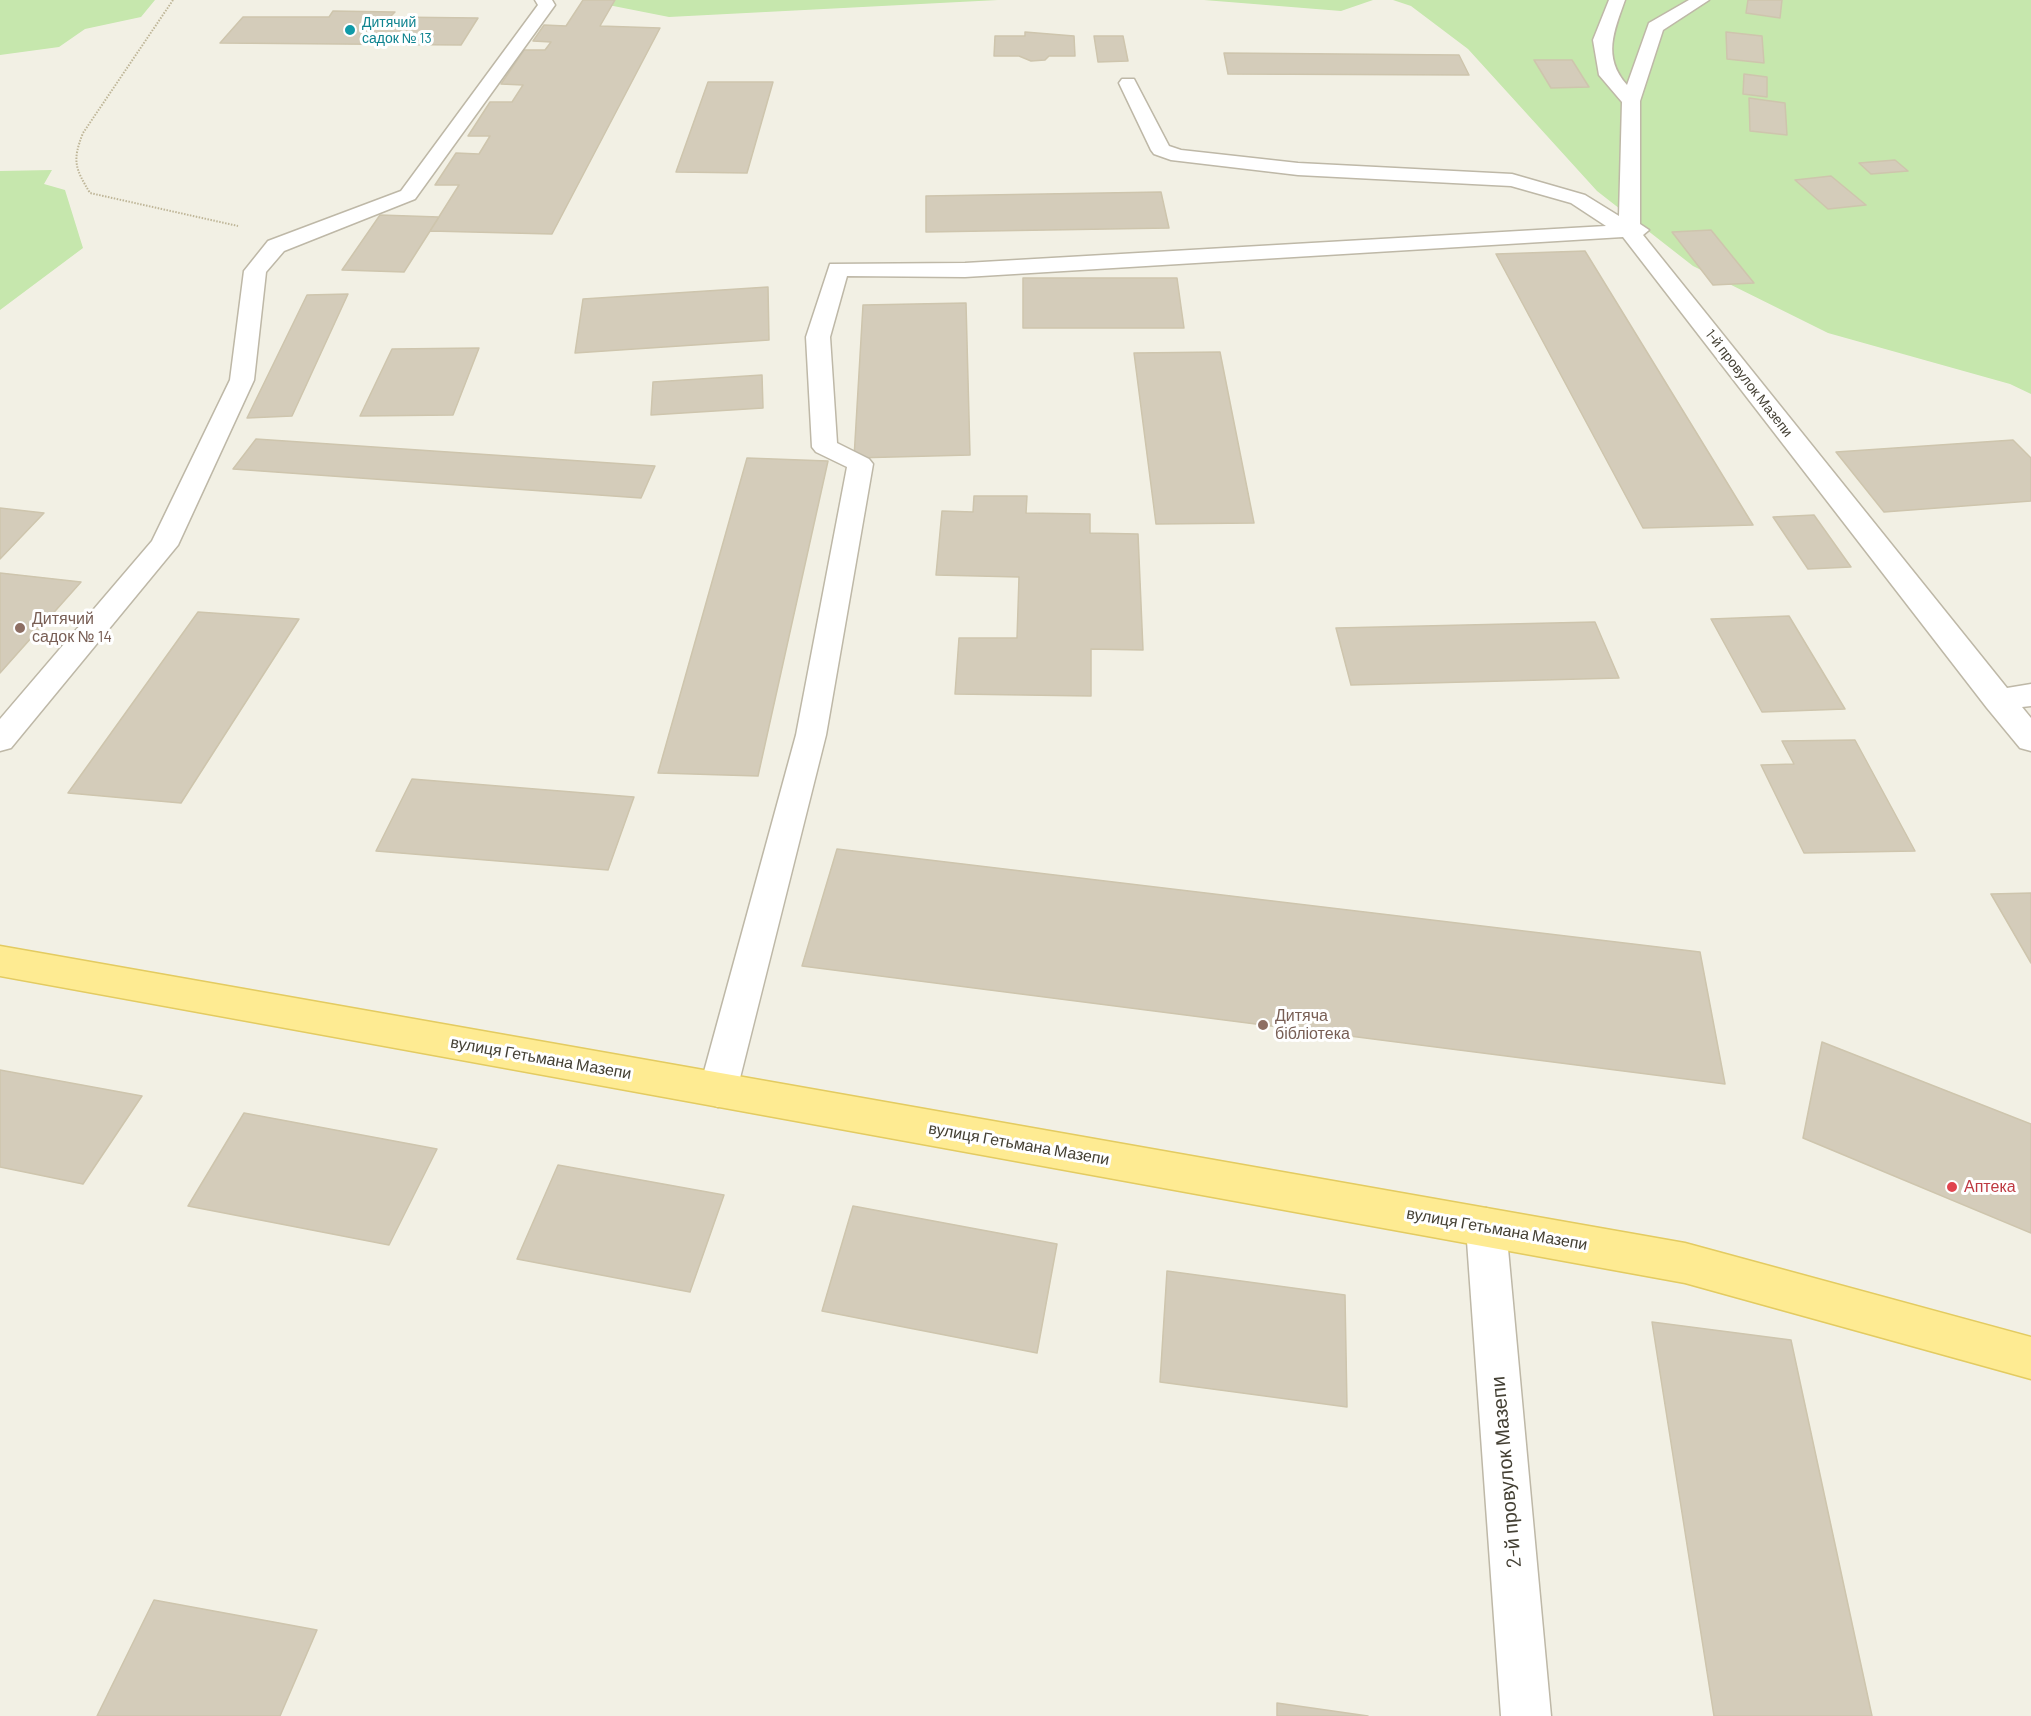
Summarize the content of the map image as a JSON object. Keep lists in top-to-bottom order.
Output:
{
  "streets": {
    "main road": ["вулиця Гетьмана Мазепи"],
    "street": ["1-й провулок Мазепи", "2-й провулок Мазепи"]
  },
  "crossings": [
    ["вулиця Гетьмана Мазепи", "2-й провулок Мазепи"]
  ],
  "places": [
    "Дитячий садок № 13",
    "Дитячий садок № 14",
    "Дитяча бібліотека",
    "Аптека"
  ]
}
